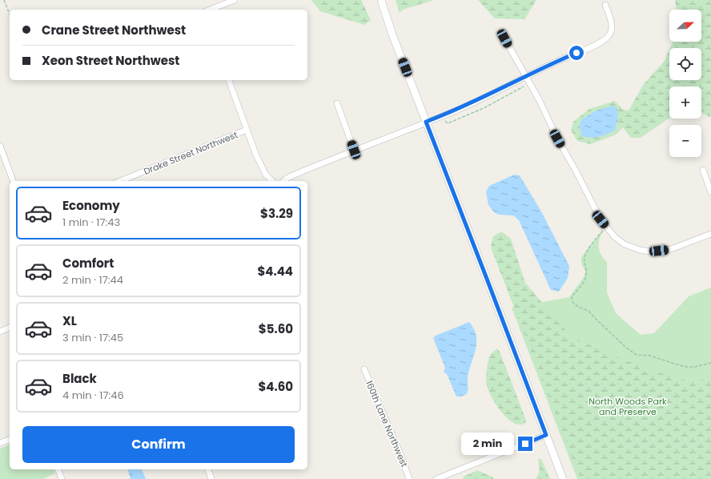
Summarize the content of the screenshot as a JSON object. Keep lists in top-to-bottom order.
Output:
{
  "streets": {
    "street": ["Drake Street Northwest", "160th Lane Northwest"]
  },
  "parks": ["North Woods Park and Preserve"],
  "north": "right",
  "page": {
    "map_buttons": ["+", "−"],
    "banner": ["Crane Street Northwest", "Xeon Street Northwest"],
    "list": [
      {
        "name": "Economy",
        "note": "1 min · 17:43",
        "value": "$3.29"
      },
      {
        "name": "Comfort",
        "note": "2 min · 17:44",
        "value": "$4.44"
      },
      {
        "name": "XL",
        "note": "3 min · 17:45",
        "value": "$5.60"
      },
      {
        "name": "Black",
        "note": "4 min · 17:46",
        "value": "$4.60"
      }
    ],
    "buttons": "Confirm",
    "bubble": "2 min"
  }
}
